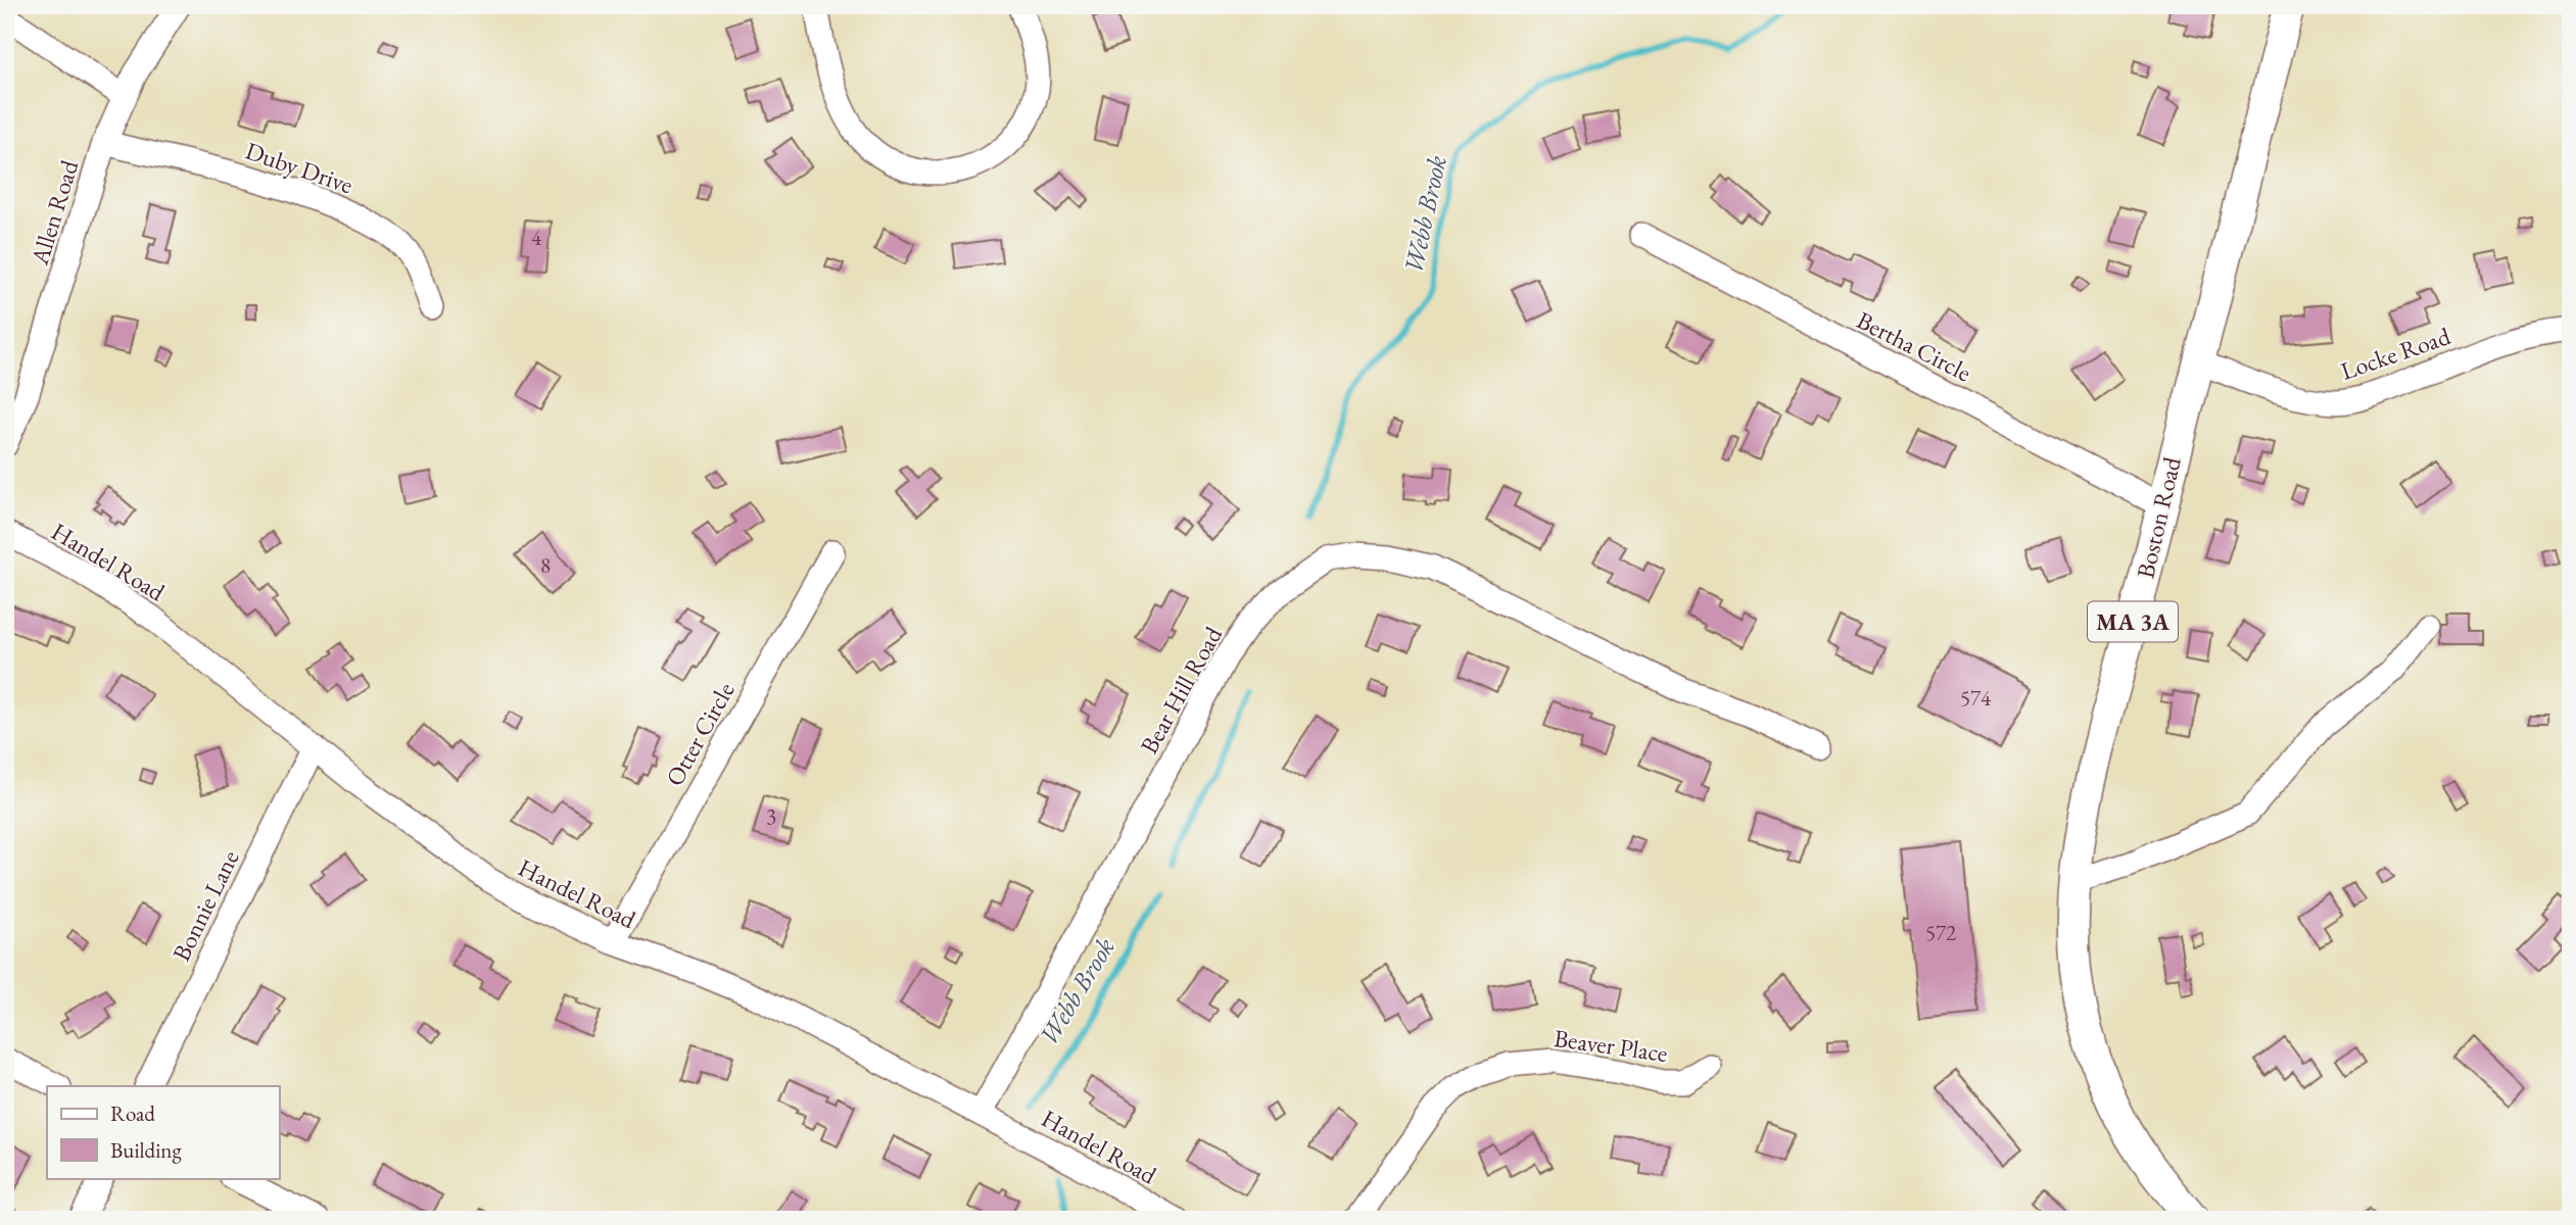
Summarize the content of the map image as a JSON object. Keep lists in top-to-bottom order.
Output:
{
  "streets": {
    "main road": ["Boston Road", "MA 3A"],
    "street": [
      "Duby Drive",
      "Allen Road",
      "Bertha Circle",
      "Locke Road",
      "Handel Road",
      "Bear Hill Road",
      "Otter Circle",
      "Bonnie Lane",
      "Beaver Place"
    ]
  },
  "crossings": [
    ["Duby Drive", "Allen Road"],
    ["Bertha Circle", "Boston Road"],
    ["Locke Road", "Boston Road"],
    ["Handel Road", "Bear Hill Road"],
    ["Handel Road", "Otter Circle"],
    ["Handel Road", "Bonnie Lane"]
  ],
  "water": ["Webb Brook"],
  "house_numbers": [
    "4",
    "8",
    "574",
    "3",
    "572"
  ],
  "legend": ["Road", "Building"]
}
